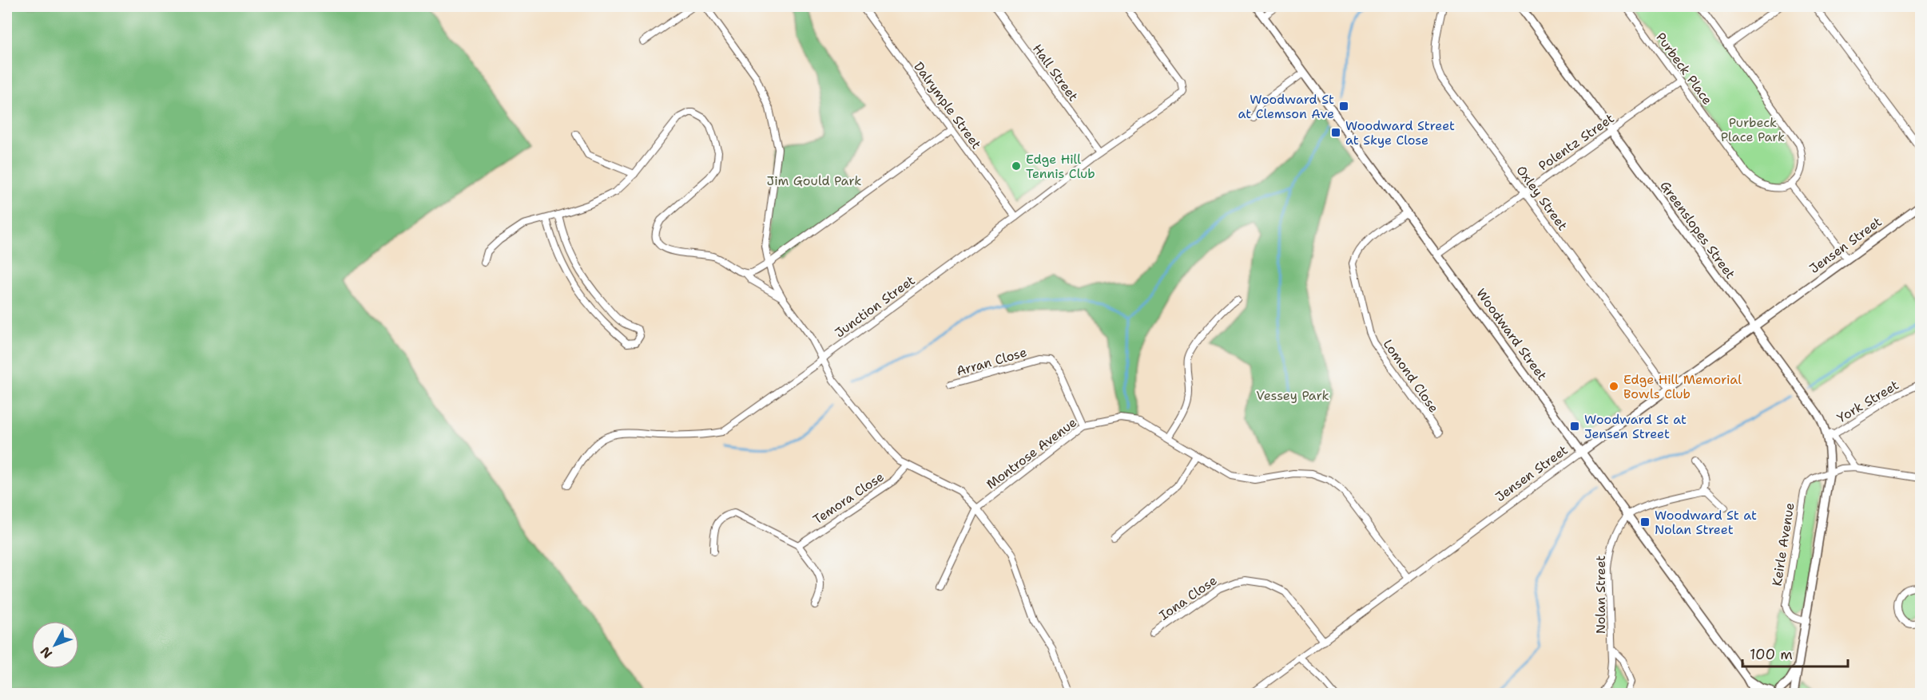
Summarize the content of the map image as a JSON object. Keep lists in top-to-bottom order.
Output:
{
  "streets": {
    "street": [
      "Purbeck Place",
      "Hall Street",
      "Dalrymple Street",
      "Polentz Street",
      "Oxley Street",
      "Greenslopes Street",
      "Jensen Street",
      "Junction Street",
      "Woodward Street",
      "Arran Close",
      "Lomond Close",
      "York Street",
      "Montrose Avenue",
      "Temora Close",
      "Keirle Avenue",
      "Nolan Street",
      "Iona Close"
    ]
  },
  "crossings": [
    ["Purbeck Place", "Polentz Street"],
    ["Hall Street", "Junction Street"],
    ["Dalrymple Street", "Junction Street"],
    ["Polentz Street", "Oxley Street"],
    ["Polentz Street", "Greenslopes Street"],
    ["Polentz Street", "Woodward Street"],
    ["Oxley Street", "Jensen Street"],
    ["Greenslopes Street", "Jensen Street"],
    ["Greenslopes Street", "York Street"],
    ["Jensen Street", "Woodward Street"],
    ["Jensen Street", "Montrose Avenue"],
    ["Jensen Street", "Iona Close"],
    ["Woodward Street", "Lomond Close"],
    ["Woodward Street", "Nolan Street"],
    ["Arran Close", "Montrose Avenue"]
  ],
  "parks": ["Purbeck Place Park", "Jim Gould Park", "Vessey Park"],
  "places": {
    "transit": [
      "Woodward St at Clemson Ave",
      "Woodward Street at Skye Close",
      "Woodward St at Jensen Street",
      "Woodward St at Nolan Street"
    ],
    "other": ["Edge Hill Tennis Club", "Edge Hill Memorial Bowls Club"]
  },
  "scale_bar": "100 m",
  "north": "bottom left"
}
